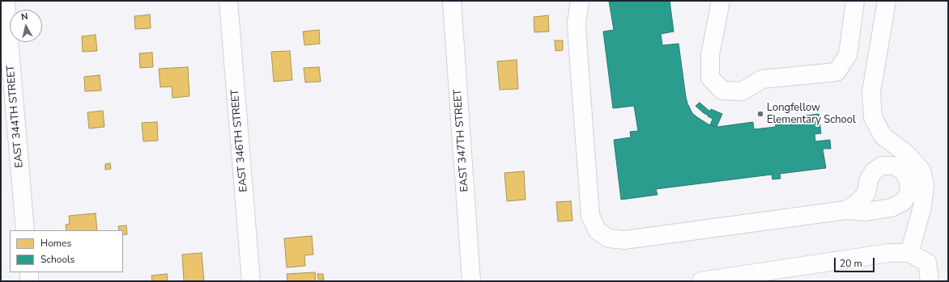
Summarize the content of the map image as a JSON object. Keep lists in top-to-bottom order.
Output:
{
  "streets": {
    "street": ["EAST 344TH STREET", "EAST 346TH STREET", "EAST 347TH STREET"]
  },
  "places": ["Longfellow Elementary School"],
  "legend": ["Homes", "Schools"],
  "scale_bar": "20 m",
  "north": "top"
}
